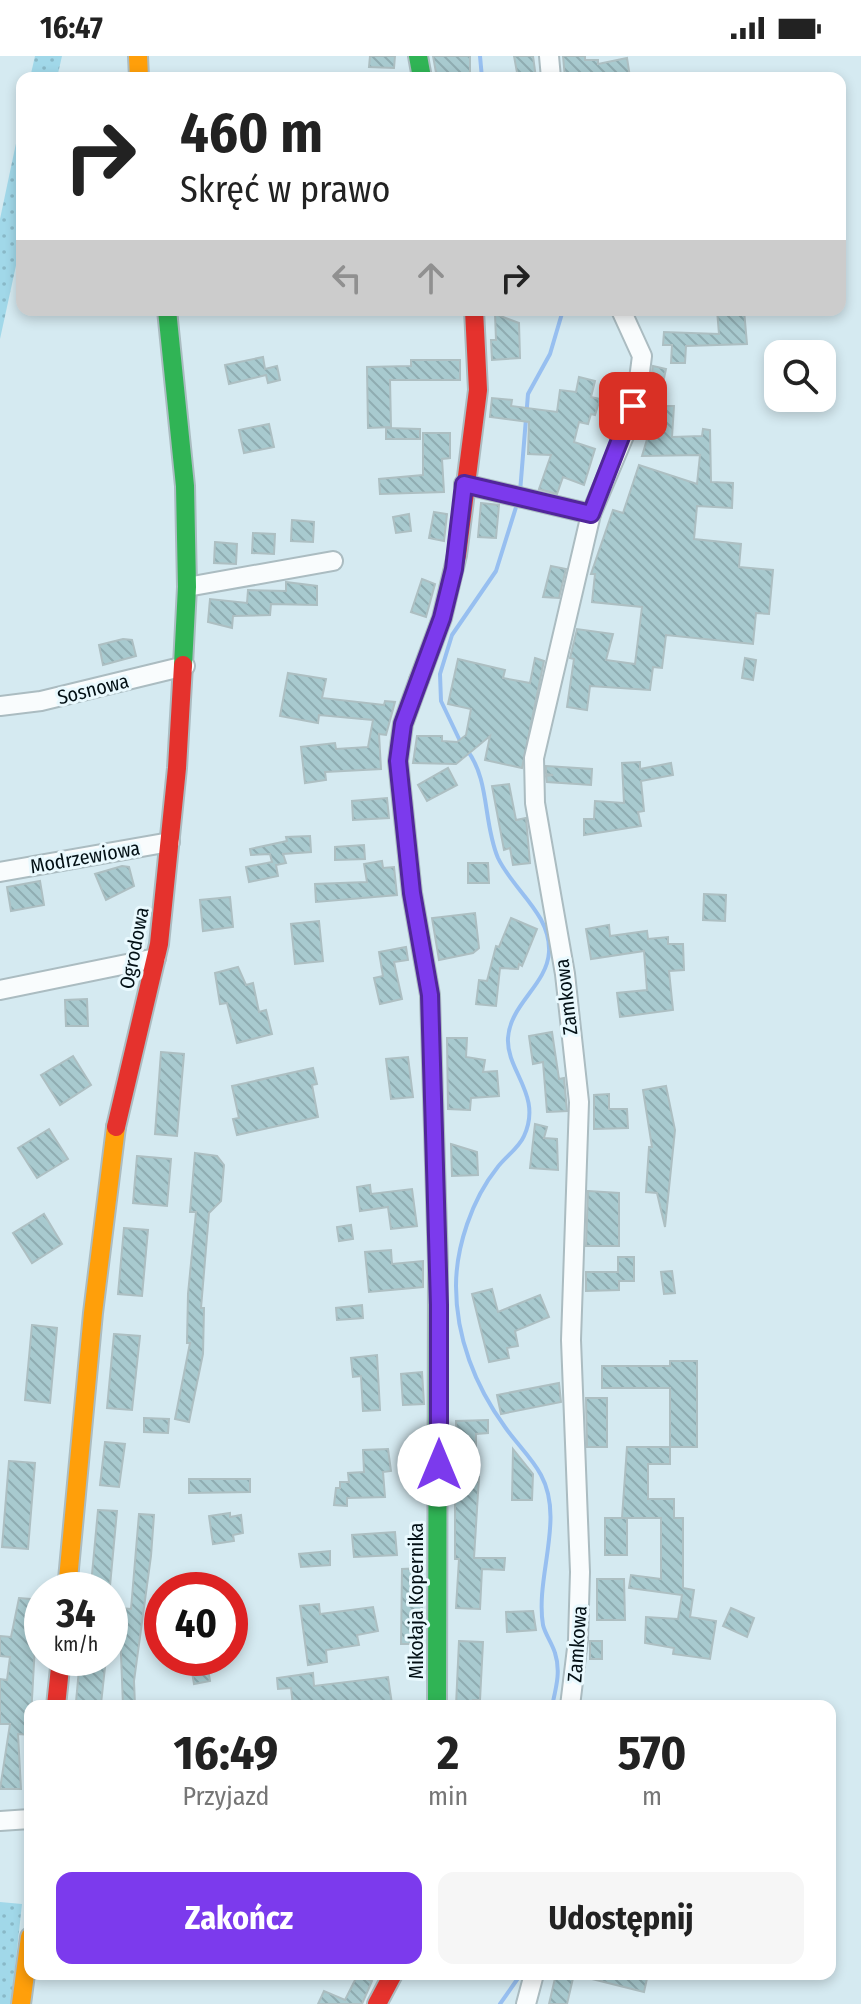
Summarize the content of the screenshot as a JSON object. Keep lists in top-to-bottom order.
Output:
{
  "streets": {
    "street": [
      "Sosnowa",
      "Modrzewiowa",
      "Ogrodowa",
      "Zamkowa",
      "Mikołaja Kopernika"
    ]
  },
  "crossings": [
    ["Sosnowa", "Ogrodowa"],
    ["Modrzewiowa", "Ogrodowa"]
  ],
  "page": {
    "status": "16:47",
    "turn": ["460 m", "Skręć w prawo"],
    "speed": "34 km/h",
    "limit": "40",
    "eta": [
      "16:49",
      "Przyjazd",
      "2",
      "min",
      "570",
      "m"
    ],
    "buttons": ["Zakończ", "Udostępnij"]
  }
}
